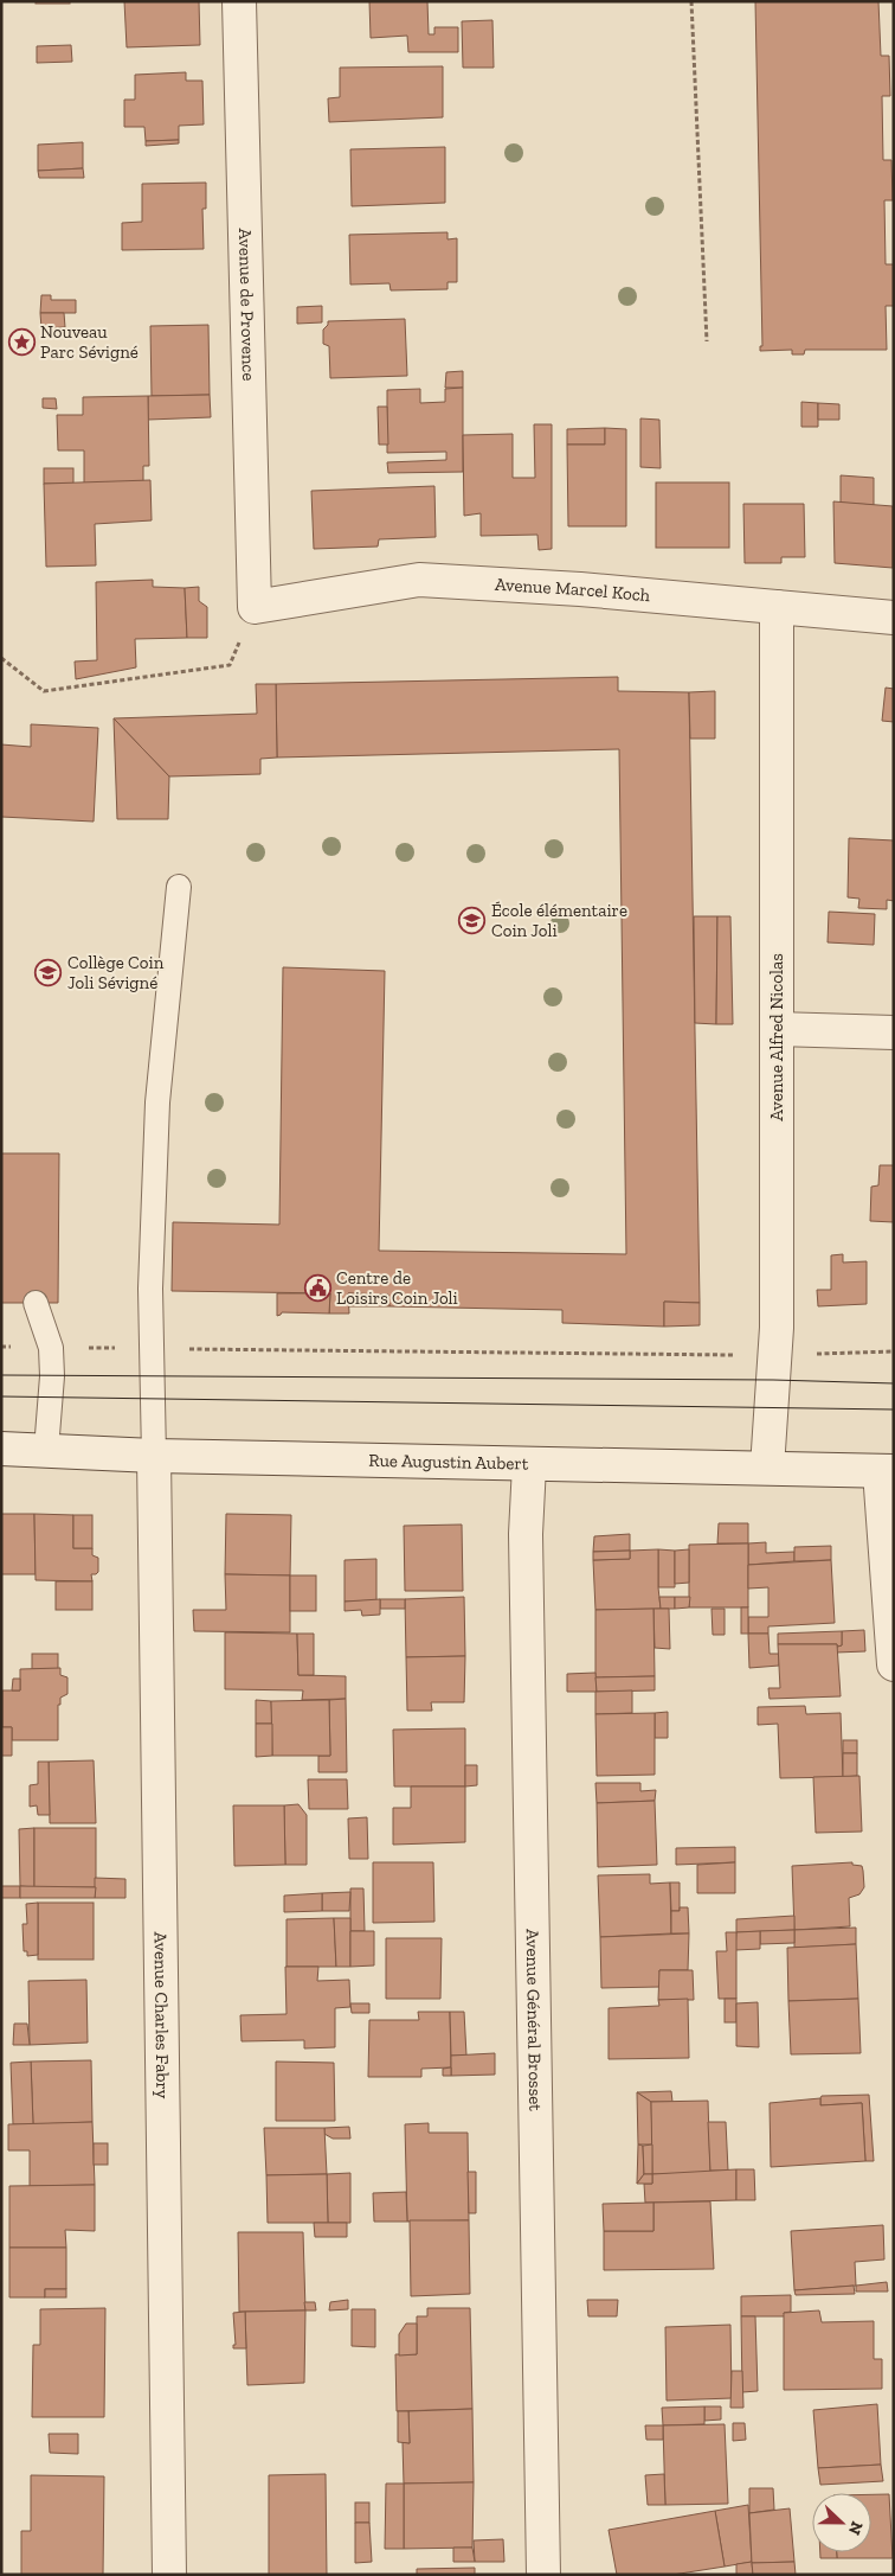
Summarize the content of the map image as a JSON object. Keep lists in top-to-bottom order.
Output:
{
  "streets": {
    "street": [
      "Avenue de Provence",
      "Avenue Marcel Koch",
      "Avenue Alfred Nicolas",
      "Rue Augustin Aubert",
      "Avenue Charles Fabry",
      "Avenue Général Brosset"
    ]
  },
  "crossings": [
    ["Avenue de Provence", "Avenue Marcel Koch"],
    ["Avenue Marcel Koch", "Avenue Alfred Nicolas"],
    ["Avenue Alfred Nicolas", "Rue Augustin Aubert"],
    ["Rue Augustin Aubert", "Avenue Charles Fabry"],
    ["Rue Augustin Aubert", "Avenue Général Brosset"]
  ],
  "places": {
    "place": ["Nouveau Parc Sévigné"],
    "school or university": ["École élémentaire Coin Joli", "Collège Coin Joli Sévigné"],
    "public building": ["Centre de Loisirs Coin Joli"]
  },
  "north": "right"
}
